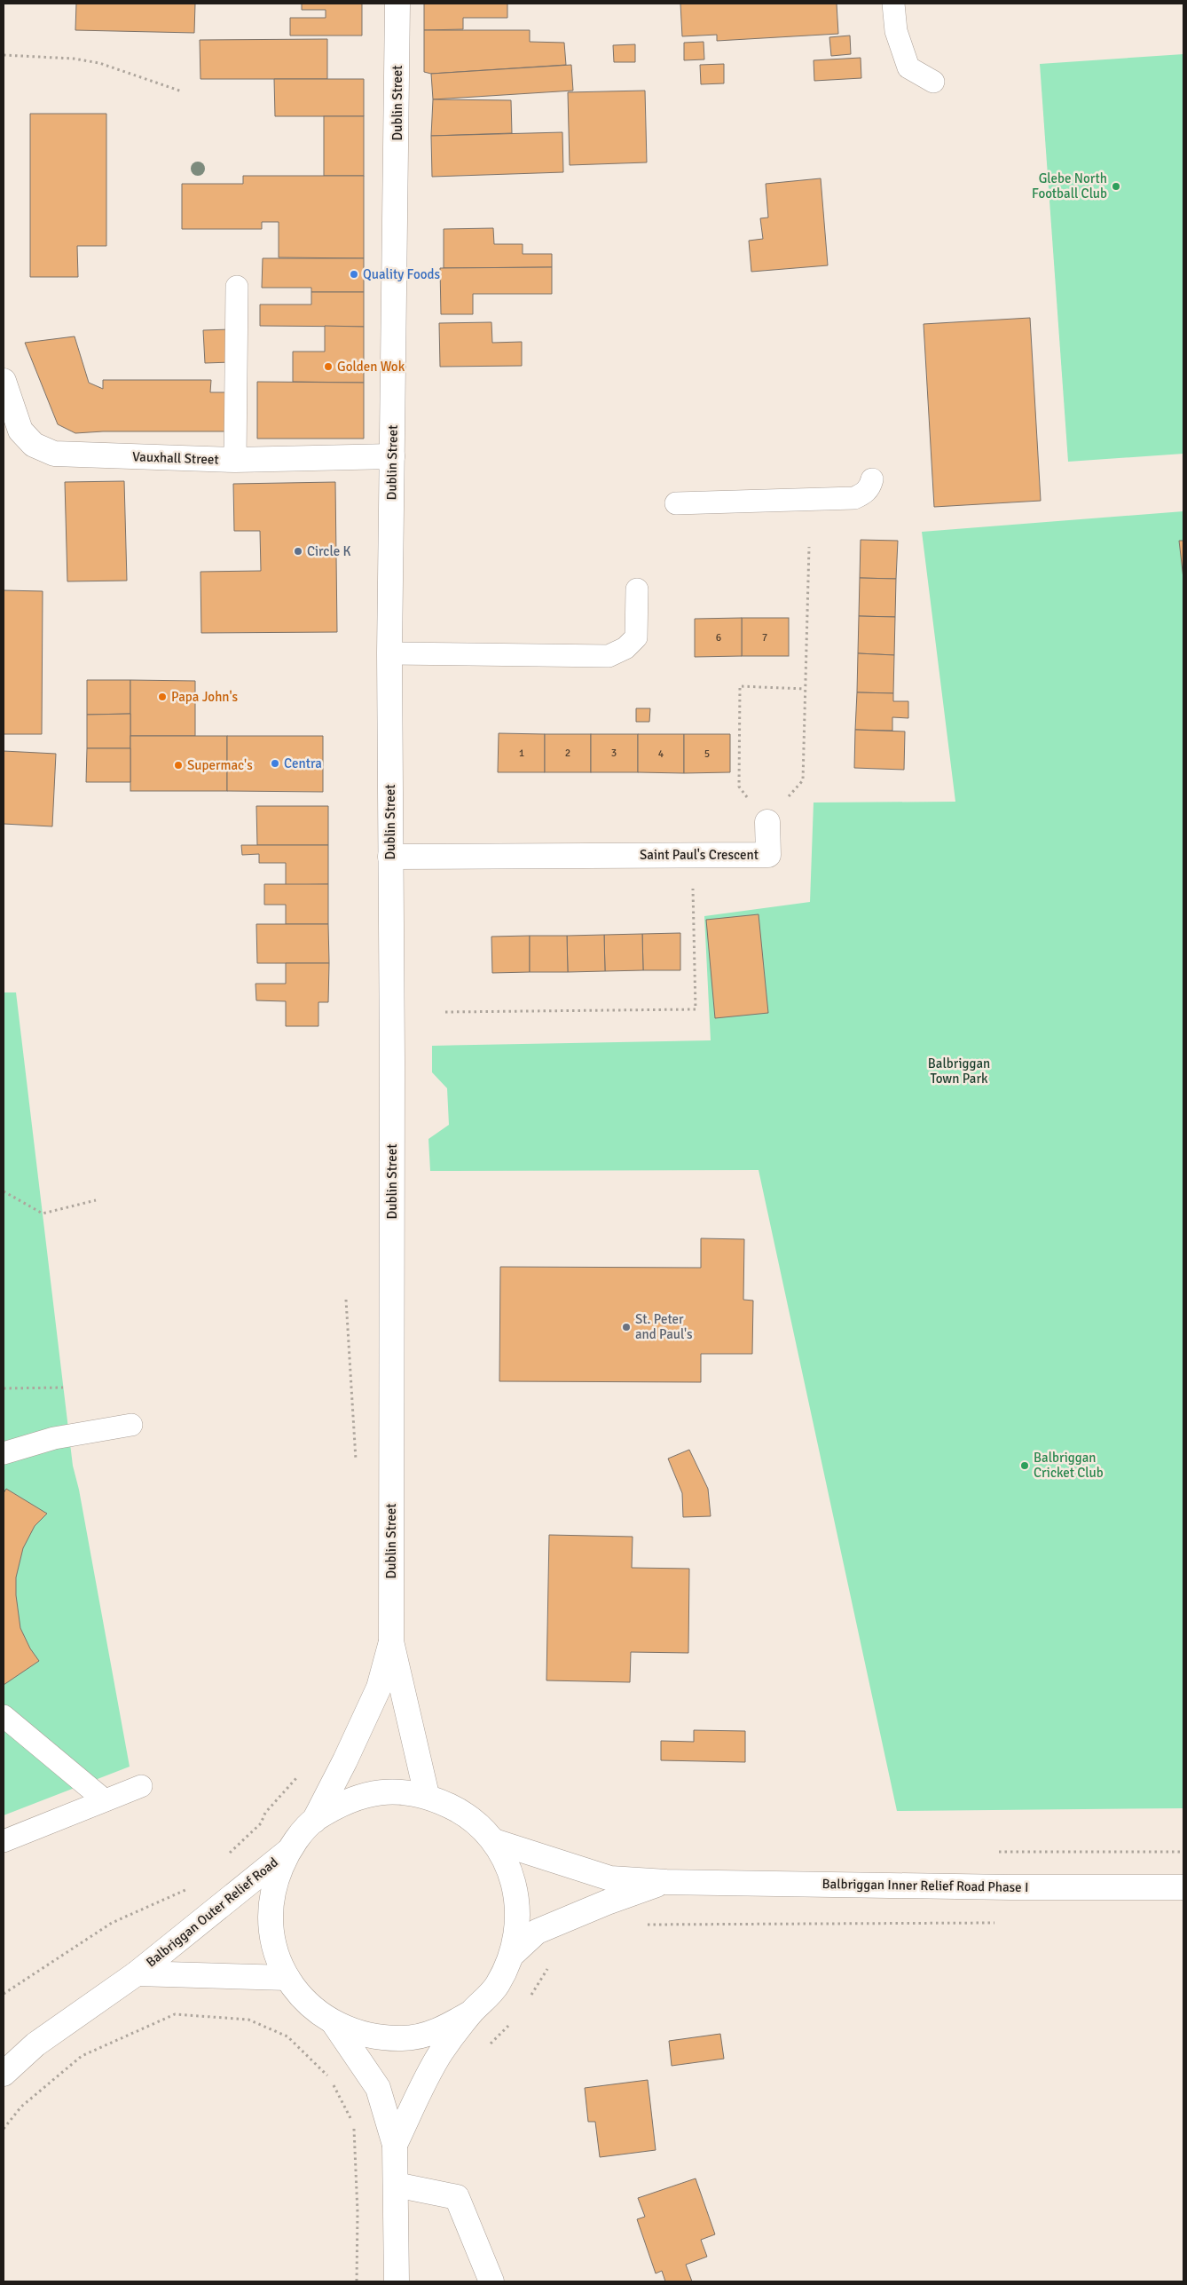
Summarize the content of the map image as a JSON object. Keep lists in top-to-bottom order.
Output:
{
  "streets": {
    "main road": [
      "Dublin Street",
      "Vauxhall Street",
      "Saint Paul's Crescent",
      "Balbriggan Inner Relief Road Phase I",
      "Balbriggan Outer Relief Road"
    ]
  },
  "crossings": [
    ["Dublin Street", "Vauxhall Street"],
    ["Dublin Street", "Saint Paul's Crescent"]
  ],
  "parks": ["Balbriggan Town Park"],
  "places": [
    "Glebe North Football Club",
    "Quality Foods",
    "Golden Wok",
    "Circle K",
    "Papa John's",
    "Centra",
    "Supermac's",
    "St. Peter and Paul's",
    "Balbriggan Cricket Club"
  ],
  "house_numbers": [
    "6",
    "7",
    "1",
    "2",
    "3",
    "4",
    "5"
  ]
}
